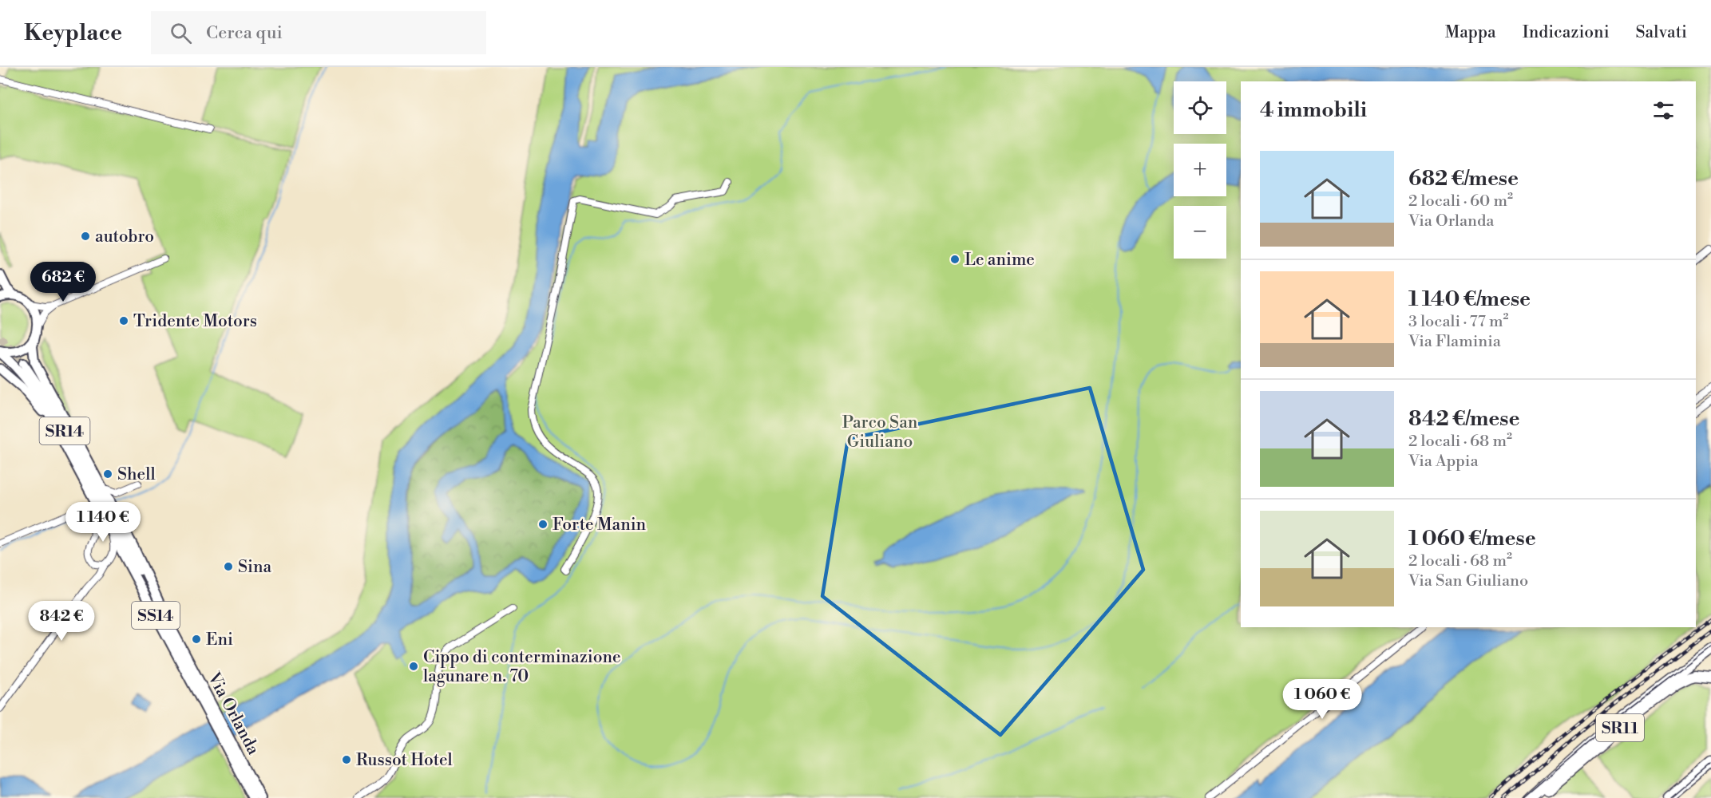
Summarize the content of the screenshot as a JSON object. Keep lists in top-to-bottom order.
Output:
{
  "streets": {
    "highway": ["SR11"],
    "main road": ["SR14", "SS14", "Via Orlanda"]
  },
  "crossings": [
    ["SR14", "SS14"],
    ["SR14", "Via Orlanda"],
    ["SS14", "Via Orlanda"]
  ],
  "parks": ["Parco San Giuliano"],
  "places": [
    "autobro",
    "Le anime",
    "Tridente Motors",
    "Shell",
    "Forte Manin",
    "Sina",
    "Eni",
    "Cippo di conterminazione lagunare n. 70",
    "Russot Hotel"
  ],
  "page": {
    "header": "Keyplace",
    "search": "Cerca qui",
    "nav": ["Mappa", "Indicazioni", "Salvati"],
    "map_buttons": ["+", "−"],
    "heading": "4 immobili",
    "list": [
      {
        "name": "682 €/mese",
        "note": "2 locali · 60 m² · Via Orlanda"
      },
      {
        "name": "1 140 €/mese",
        "note": "3 locali · 77 m² · Via Flaminia"
      },
      {
        "name": "842 €/mese",
        "note": "2 locali · 68 m² · Via Appia"
      },
      {
        "name": "1 060 €/mese",
        "note": "2 locali · 68 m² · Via San Giuliano"
      }
    ],
    "price": [
      "682 €",
      "1 140 €",
      "842 €",
      "1 060 €"
    ]
  }
}
